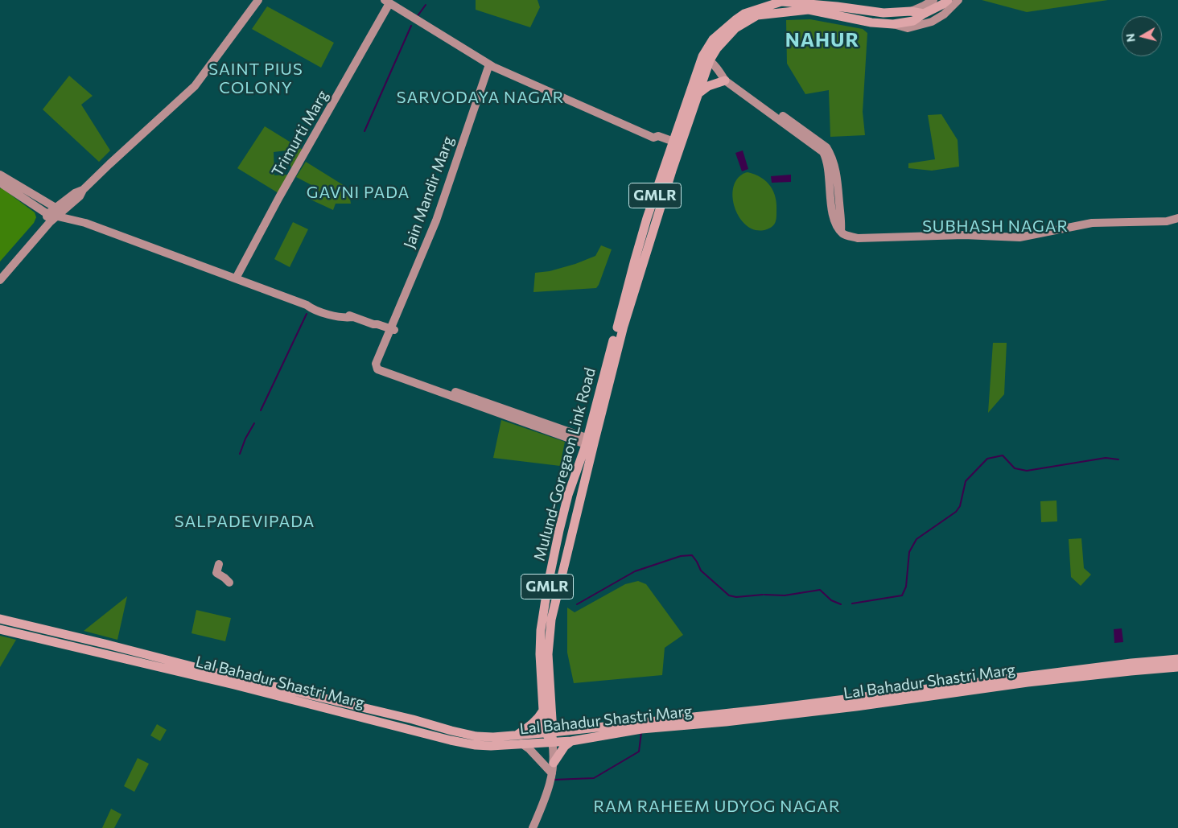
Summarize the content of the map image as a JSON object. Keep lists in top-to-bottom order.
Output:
{
  "streets": {
    "main road": ["GMLR", "Mulund-Goregaon Link Road", "Lal Bahadur Shastri Marg"],
    "street": ["Trimurti Marg", "Jain Mandir Marg"]
  },
  "crossings": [
    ["Jain Mandir Marg", "Mulund-Goregaon Link Road"],
    ["GMLR", "Mulund-Goregaon Link Road"],
    ["Mulund-Goregaon Link Road", "Lal Bahadur Shastri Marg"]
  ],
  "districts": [
    "NAHUR",
    "SAINT PIUS COLONY",
    "SARVODAYA NAGAR",
    "GAVNI PADA",
    "SUBHASH NAGAR",
    "SALPADEVIPADA",
    "RAM RAHEEM UDYOG NAGAR"
  ],
  "north": "left"
}
